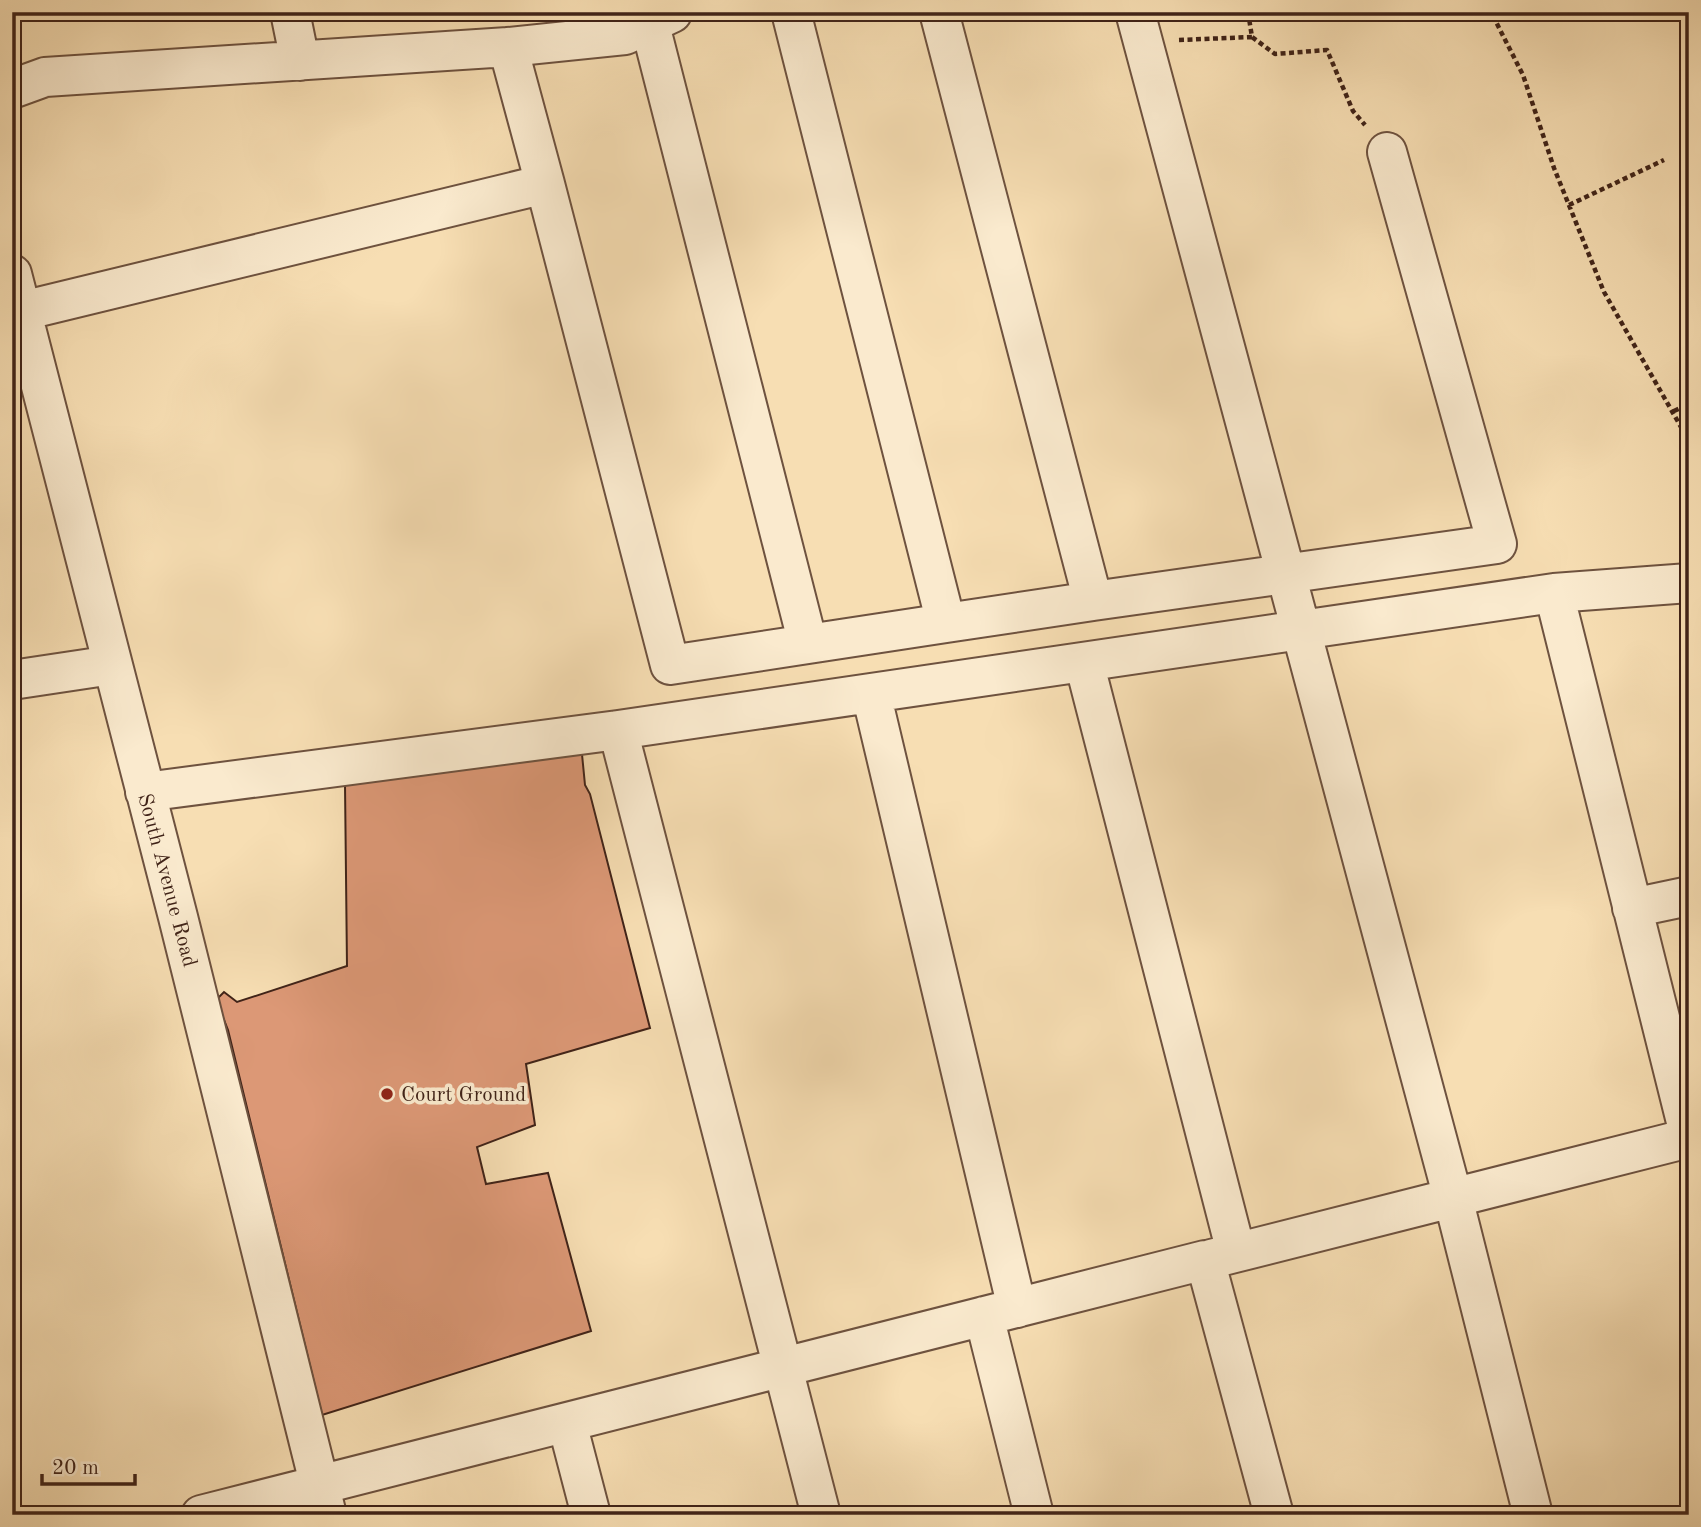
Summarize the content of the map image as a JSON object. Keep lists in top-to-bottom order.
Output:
{
  "streets": {
    "street": ["South Avenue Road"]
  },
  "places": ["Court Ground"],
  "scale_bar": "20 m"
}
